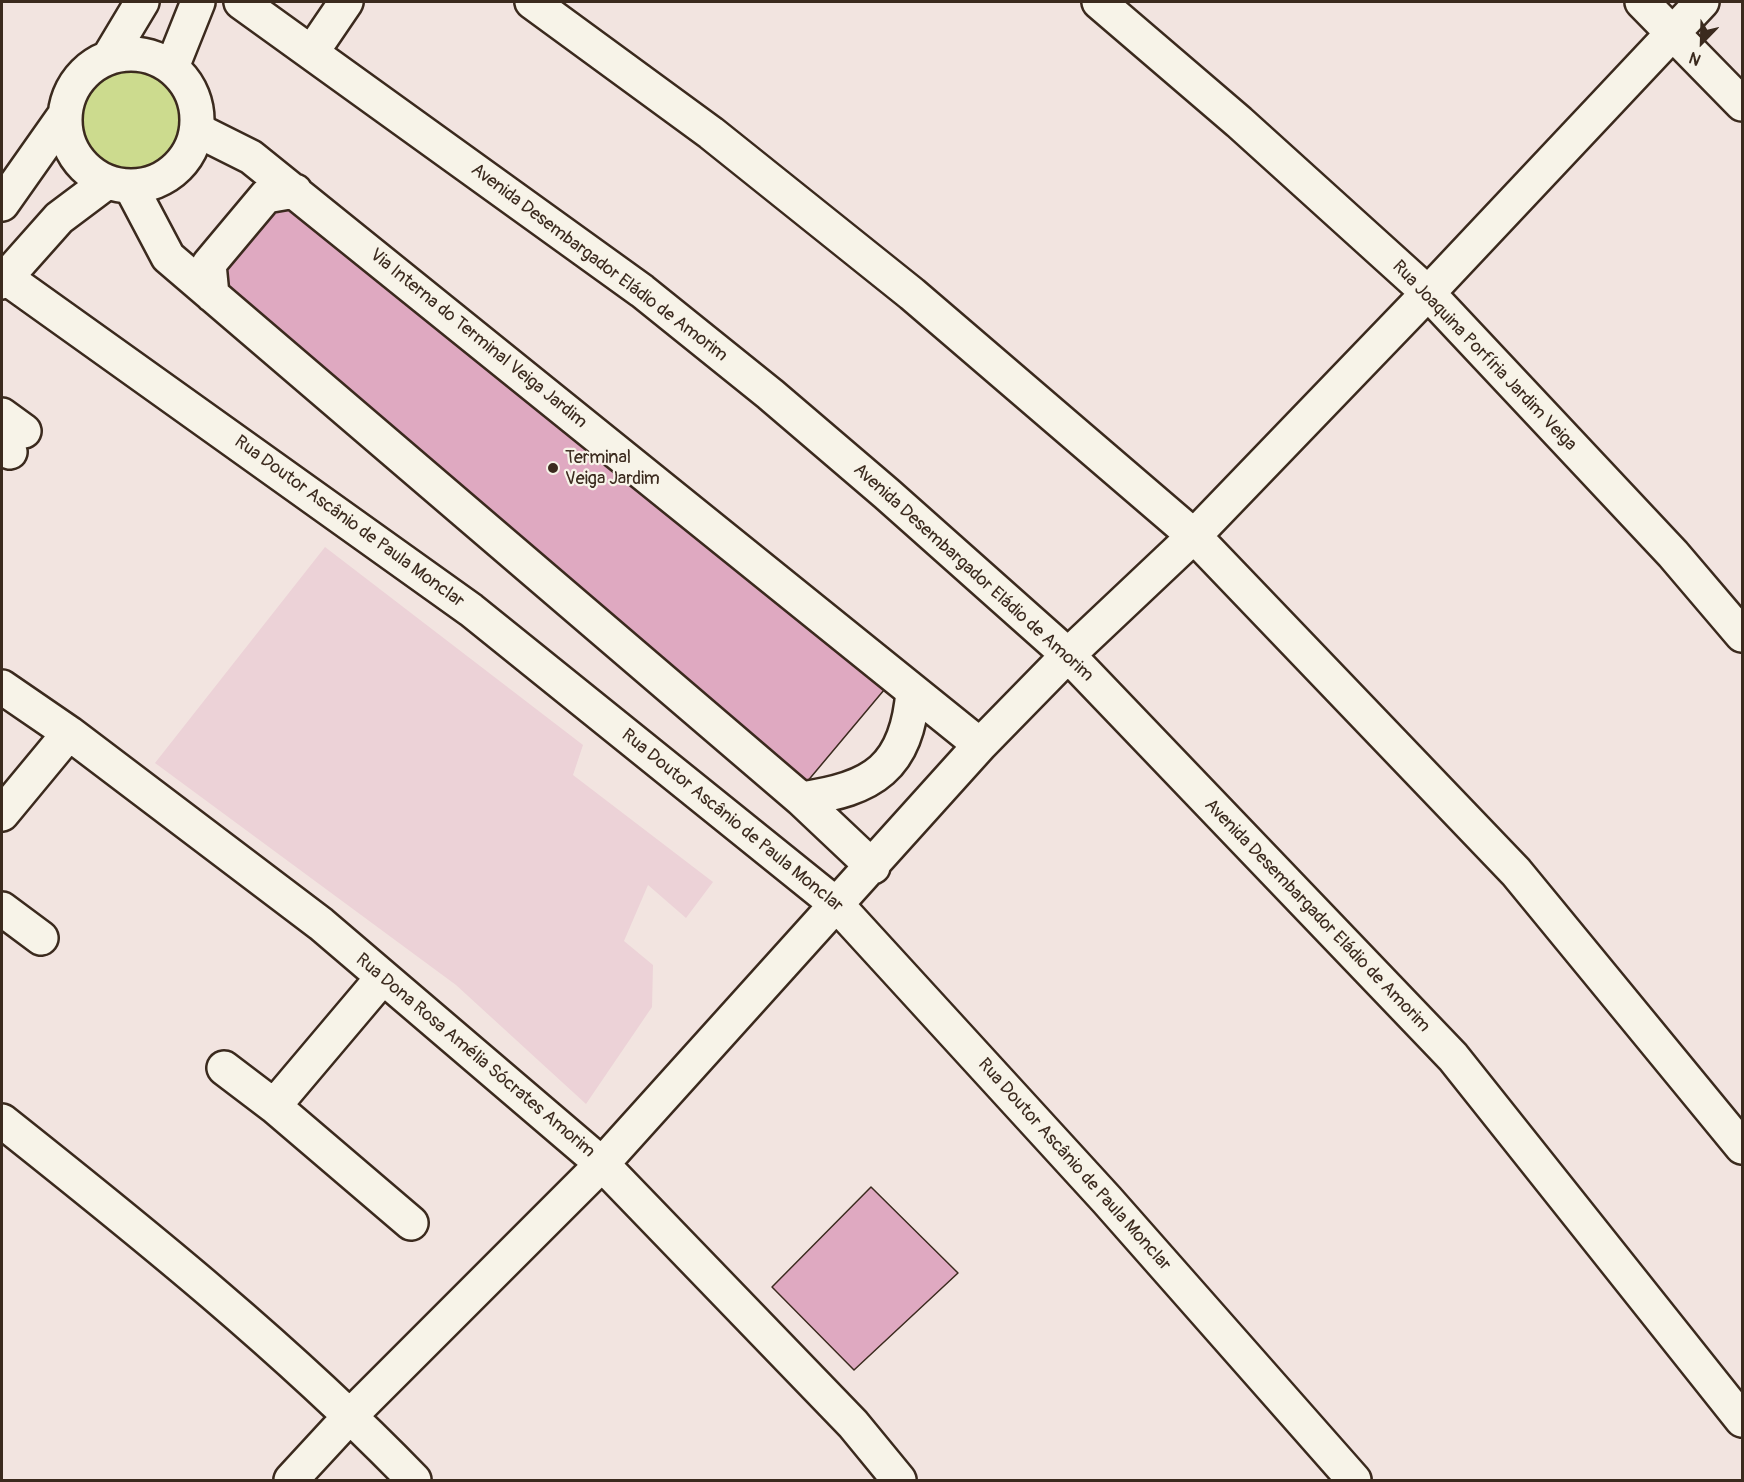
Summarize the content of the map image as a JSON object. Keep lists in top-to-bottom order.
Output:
{
  "streets": {
    "street": [
      "Avenida Desembargador Eládio de Amorim",
      "Via Interna do Terminal Veiga Jardim",
      "Rua Joaquina Porfíria Jardim Veiga",
      "Rua Doutor Ascânio de Paula Monclar",
      "Rua Dona Rosa Amélia Sócrates Amorim"
    ]
  },
  "places": ["Terminal Veiga Jardim"],
  "north": "bottom left"
}
